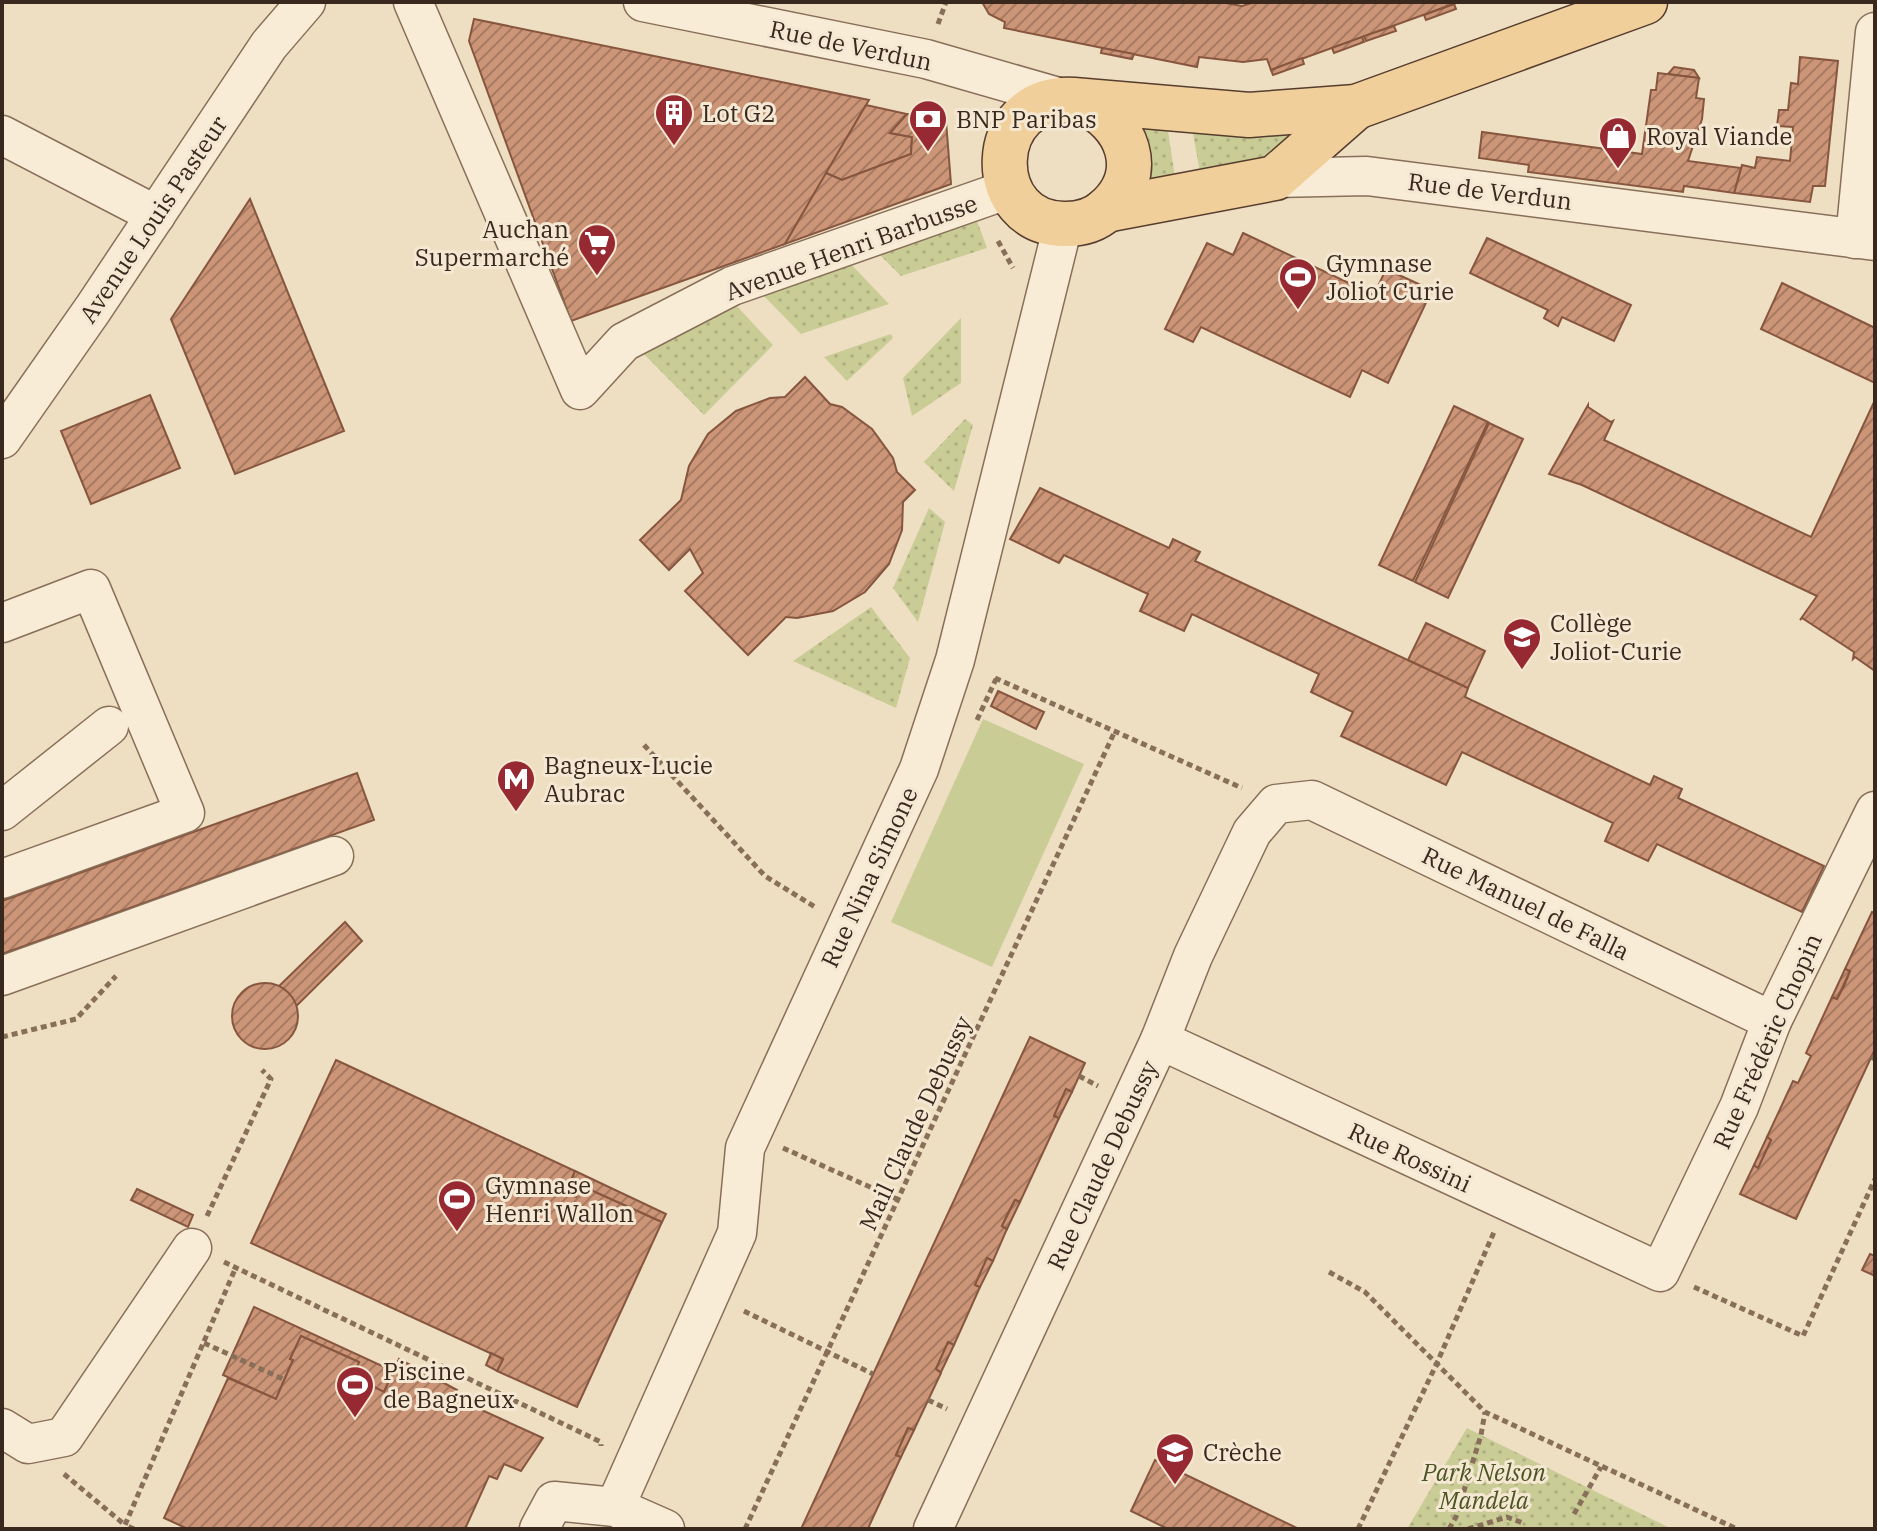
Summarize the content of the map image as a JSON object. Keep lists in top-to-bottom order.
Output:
{
  "streets": {
    "main road": ["Rue de Verdun"],
    "street": [
      "Avenue Louis Pasteur",
      "Avenue Henri Barbusse",
      "Rue Nina Simone",
      "Rue Manuel de Falla",
      "Rue Frédéric Chopin",
      "Rue Rossini",
      "Rue Claude Debussy"
    ],
    "path": ["Mail Claude Debussy"]
  },
  "crossings": [
    ["Rue de Verdun", "Avenue Henri Barbusse"],
    ["Rue de Verdun", "Rue Nina Simone"],
    ["Avenue Henri Barbusse", "Rue Nina Simone"],
    ["Rue Manuel de Falla", "Rue Frédéric Chopin"],
    ["Rue Manuel de Falla", "Rue Claude Debussy"],
    ["Rue Frédéric Chopin", "Rue Rossini"],
    ["Rue Rossini", "Rue Claude Debussy"]
  ],
  "parks": ["Park Nelson Mandela"],
  "places": {
    "building": ["Lot G2"],
    "bank": ["BNP Paribas"],
    "shop": ["Royal Viande"],
    "supermarket": ["Auchan Supermarché"],
    "sports": ["Gymnase Joliot Curie", "Gymnase Henri Wallon", "Piscine de Bagneux"],
    "school or university": ["Collège Joliot-Curie", "Crèche"],
    "metro station": ["Bagneux-Lucie Aubrac"]
  }
}
